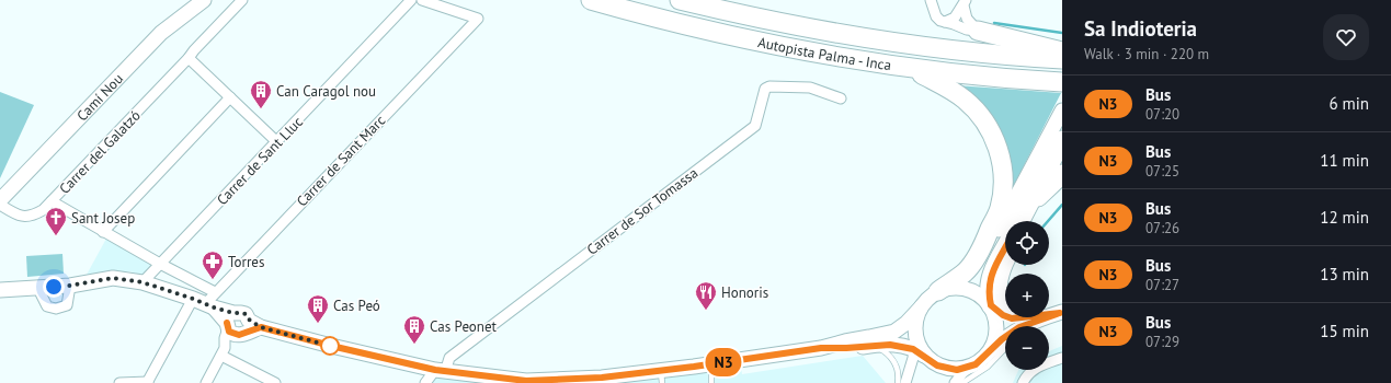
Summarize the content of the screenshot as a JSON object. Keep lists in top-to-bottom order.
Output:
{
  "streets": {
    "highway": ["Autopista Palma - Inca"],
    "main road": ["Camí Nou"],
    "street": [
      "Carrer del Galatzó",
      "Carrer de Sant Lluc",
      "Carrer de Sant Marc",
      "Carrer de Sor Tomassa"
    ]
  },
  "places": {
    "building": ["Can Caragol nou", "Cas Peó", "Cas Peonet"],
    "church": ["Sant Josep"],
    "pharmacy": ["Torres"],
    "restaurant": ["Honoris"]
  },
  "lines": ["bus line N3"],
  "page": {
    "on_map": "N3",
    "heading": ["Sa Indioteria", "Walk · 3 min · 220 m"],
    "list": [
      {
        "mark": "N3",
        "name": "Bus",
        "note": "07:20",
        "value": "6 min"
      },
      {
        "mark": "N3",
        "name": "Bus",
        "note": "07:25",
        "value": "11 min"
      },
      {
        "mark": "N3",
        "name": "Bus",
        "note": "07:26",
        "value": "12 min"
      },
      {
        "mark": "N3",
        "name": "Bus",
        "note": "07:27",
        "value": "13 min"
      },
      {
        "mark": "N3",
        "name": "Bus",
        "note": "07:29",
        "value": "15 min"
      }
    ],
    "map_buttons": ["+", "−"]
  }
}
